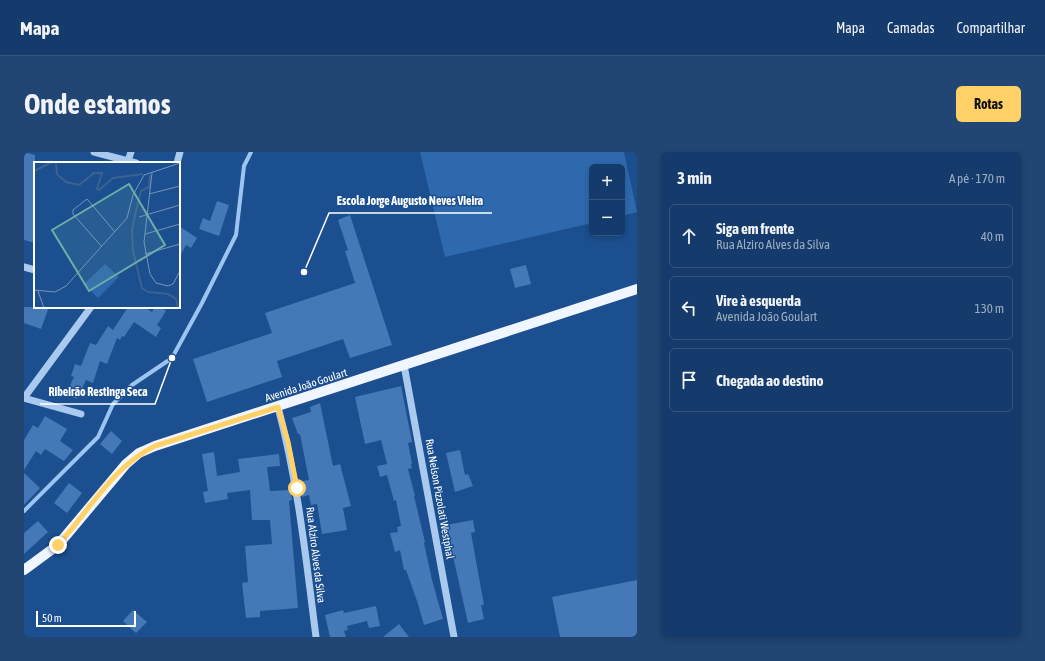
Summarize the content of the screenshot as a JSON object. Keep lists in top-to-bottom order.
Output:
{
  "streets": {
    "main road": ["Avenida João Goulart"],
    "street": ["Rua Nelson Pizzolati Westphal", "Rua Alziro Alves da Silva"]
  },
  "crossings": [
    ["Avenida João Goulart", "Rua Nelson Pizzolati Westphal"],
    ["Avenida João Goulart", "Rua Alziro Alves da Silva"]
  ],
  "places": ["Escola Jorge Augusto Neves Vieira", "Ribeirão Restinga Seca"],
  "scale_bar": "50 m",
  "page": {
    "header": "Mapa",
    "nav": ["Mapa", "Camadas", "Compartilhar"],
    "buttons": "Rotas",
    "title": "Onde estamos",
    "heading": ["3 min", "A pé · 170 m"],
    "map_buttons": ["+", "−"],
    "list": [
      ["Siga em frente", "Rua Alziro Alves da Silva", "40 m"],
      ["Vire à esquerda", "Avenida João Goulart", "130 m"],
      "Chegada ao destino"
    ],
    "scale": "50 m"
  }
}
